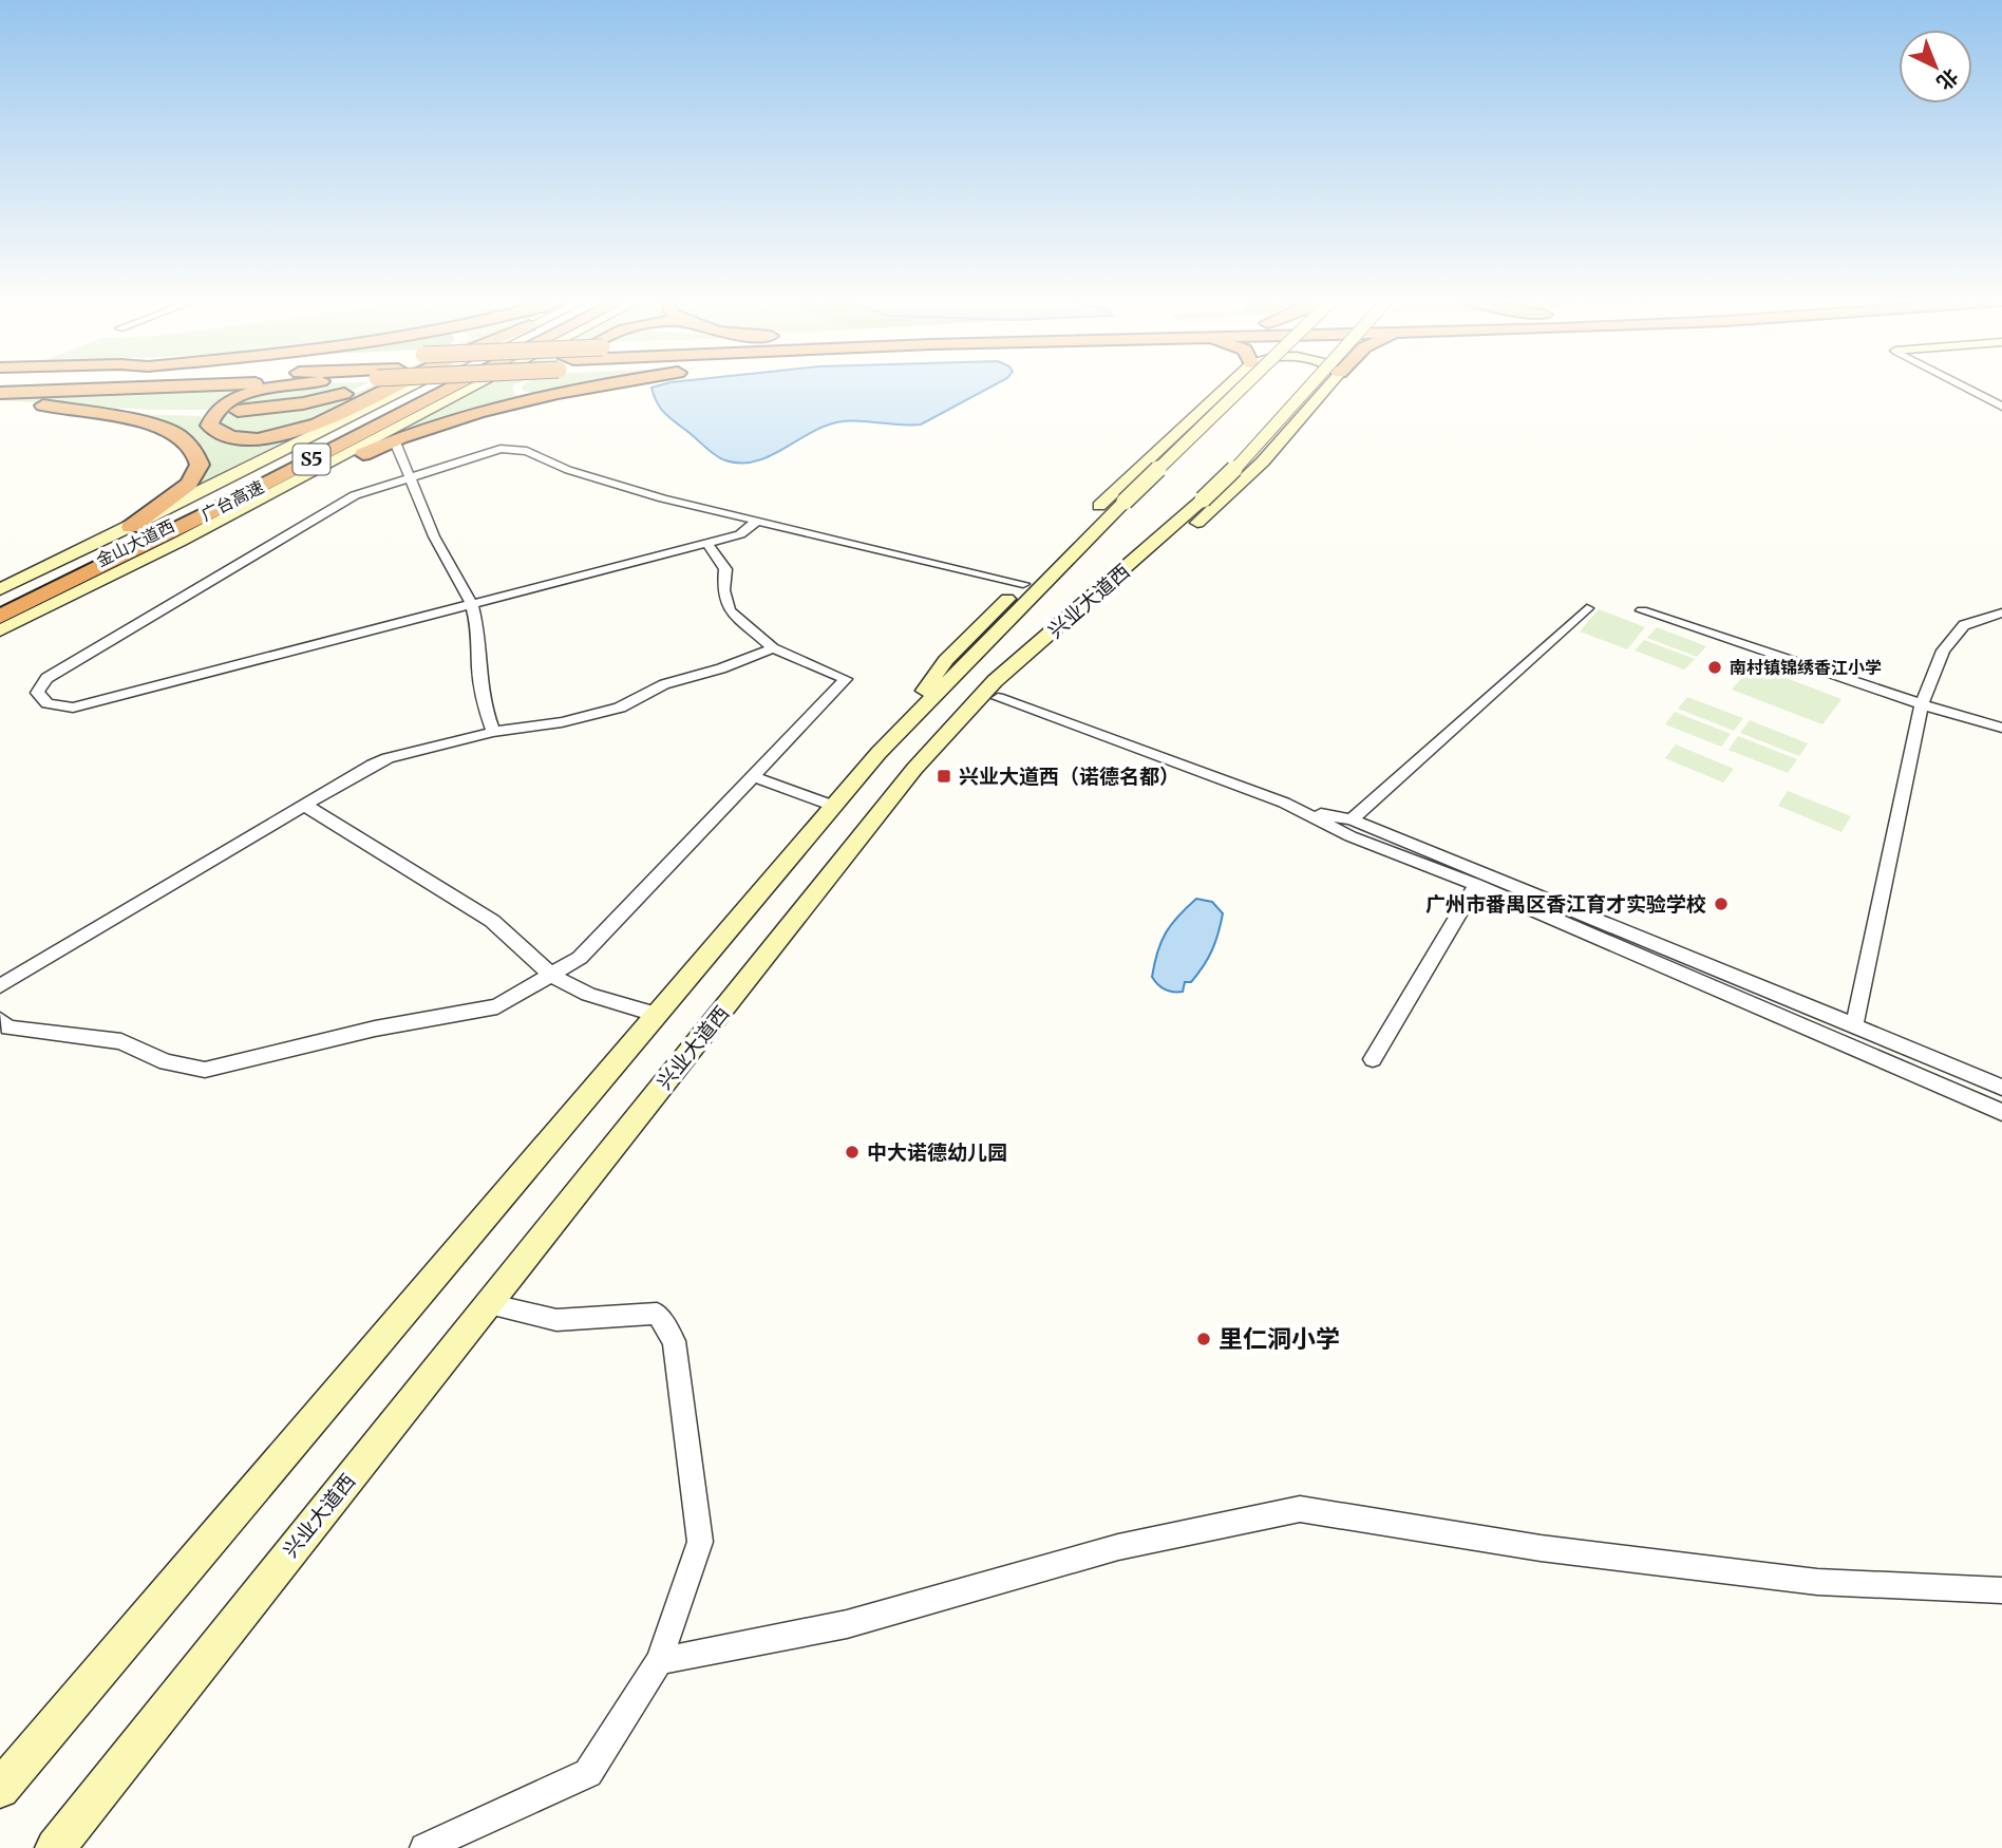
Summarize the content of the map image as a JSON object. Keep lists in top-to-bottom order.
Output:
{
  "streets": {
    "highway": ["S5", "广台高速"],
    "main road": ["金山大道西", "兴业大道西"]
  },
  "places": {
    "other": [
      "南村镇锦绣香江小学",
      "广州市番禺区香江育才实验学校",
      "中大诺德幼儿园",
      "里仁洞小学"
    ],
    "transit": ["兴业大道西（诺德名都）"]
  },
  "north": "bottom right"
}
